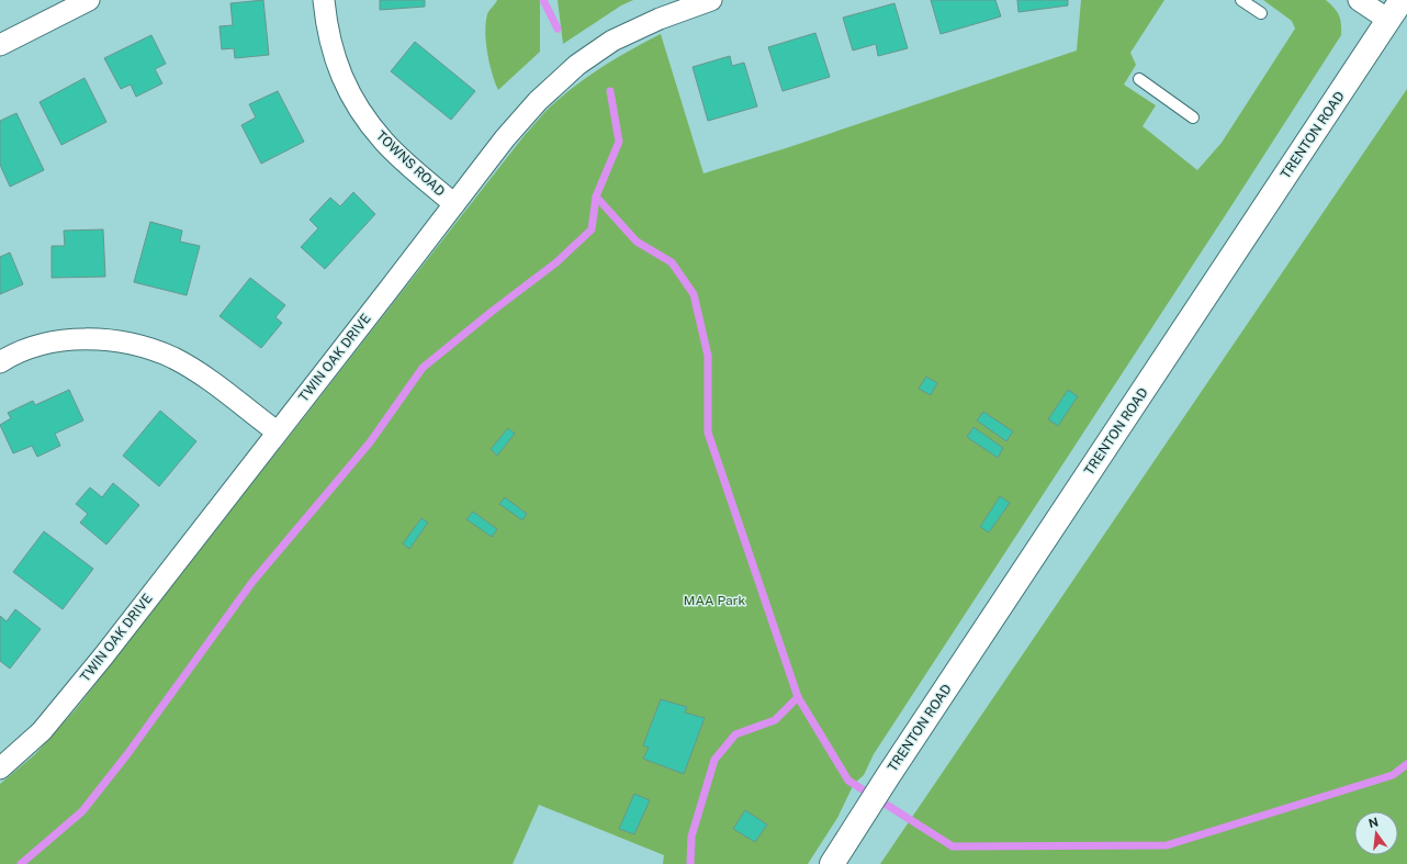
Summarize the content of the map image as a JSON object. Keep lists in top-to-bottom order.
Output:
{
  "streets": {
    "main road": ["TRENTON ROAD"],
    "street": ["TOWNS ROAD", "TWIN OAK DRIVE"]
  },
  "crossings": [
    ["TOWNS ROAD", "TWIN OAK DRIVE"]
  ],
  "parks": ["MAA Park"],
  "north": "top"
}
